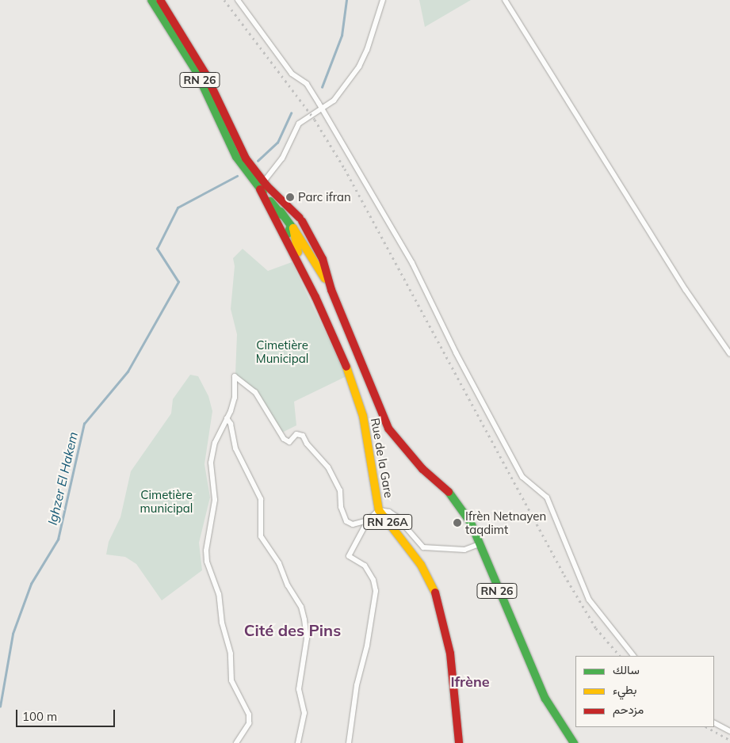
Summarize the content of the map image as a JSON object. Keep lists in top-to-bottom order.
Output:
{
  "streets": {
    "main road": ["RN 26", "Rue de la Gare", "RN 26A"]
  },
  "districts": ["Cité des Pins", "Ifrène"],
  "water": ["Ighzer El Hakem"],
  "parks": ["Cimetière Municipal", "Cimetière municipal"],
  "places": ["Parc ifran", "Ifrèn Netnayen taqdimt"],
  "legend": ["سالك", "بطيء", "مزدحم"],
  "scale_bar": "100 m"
}
